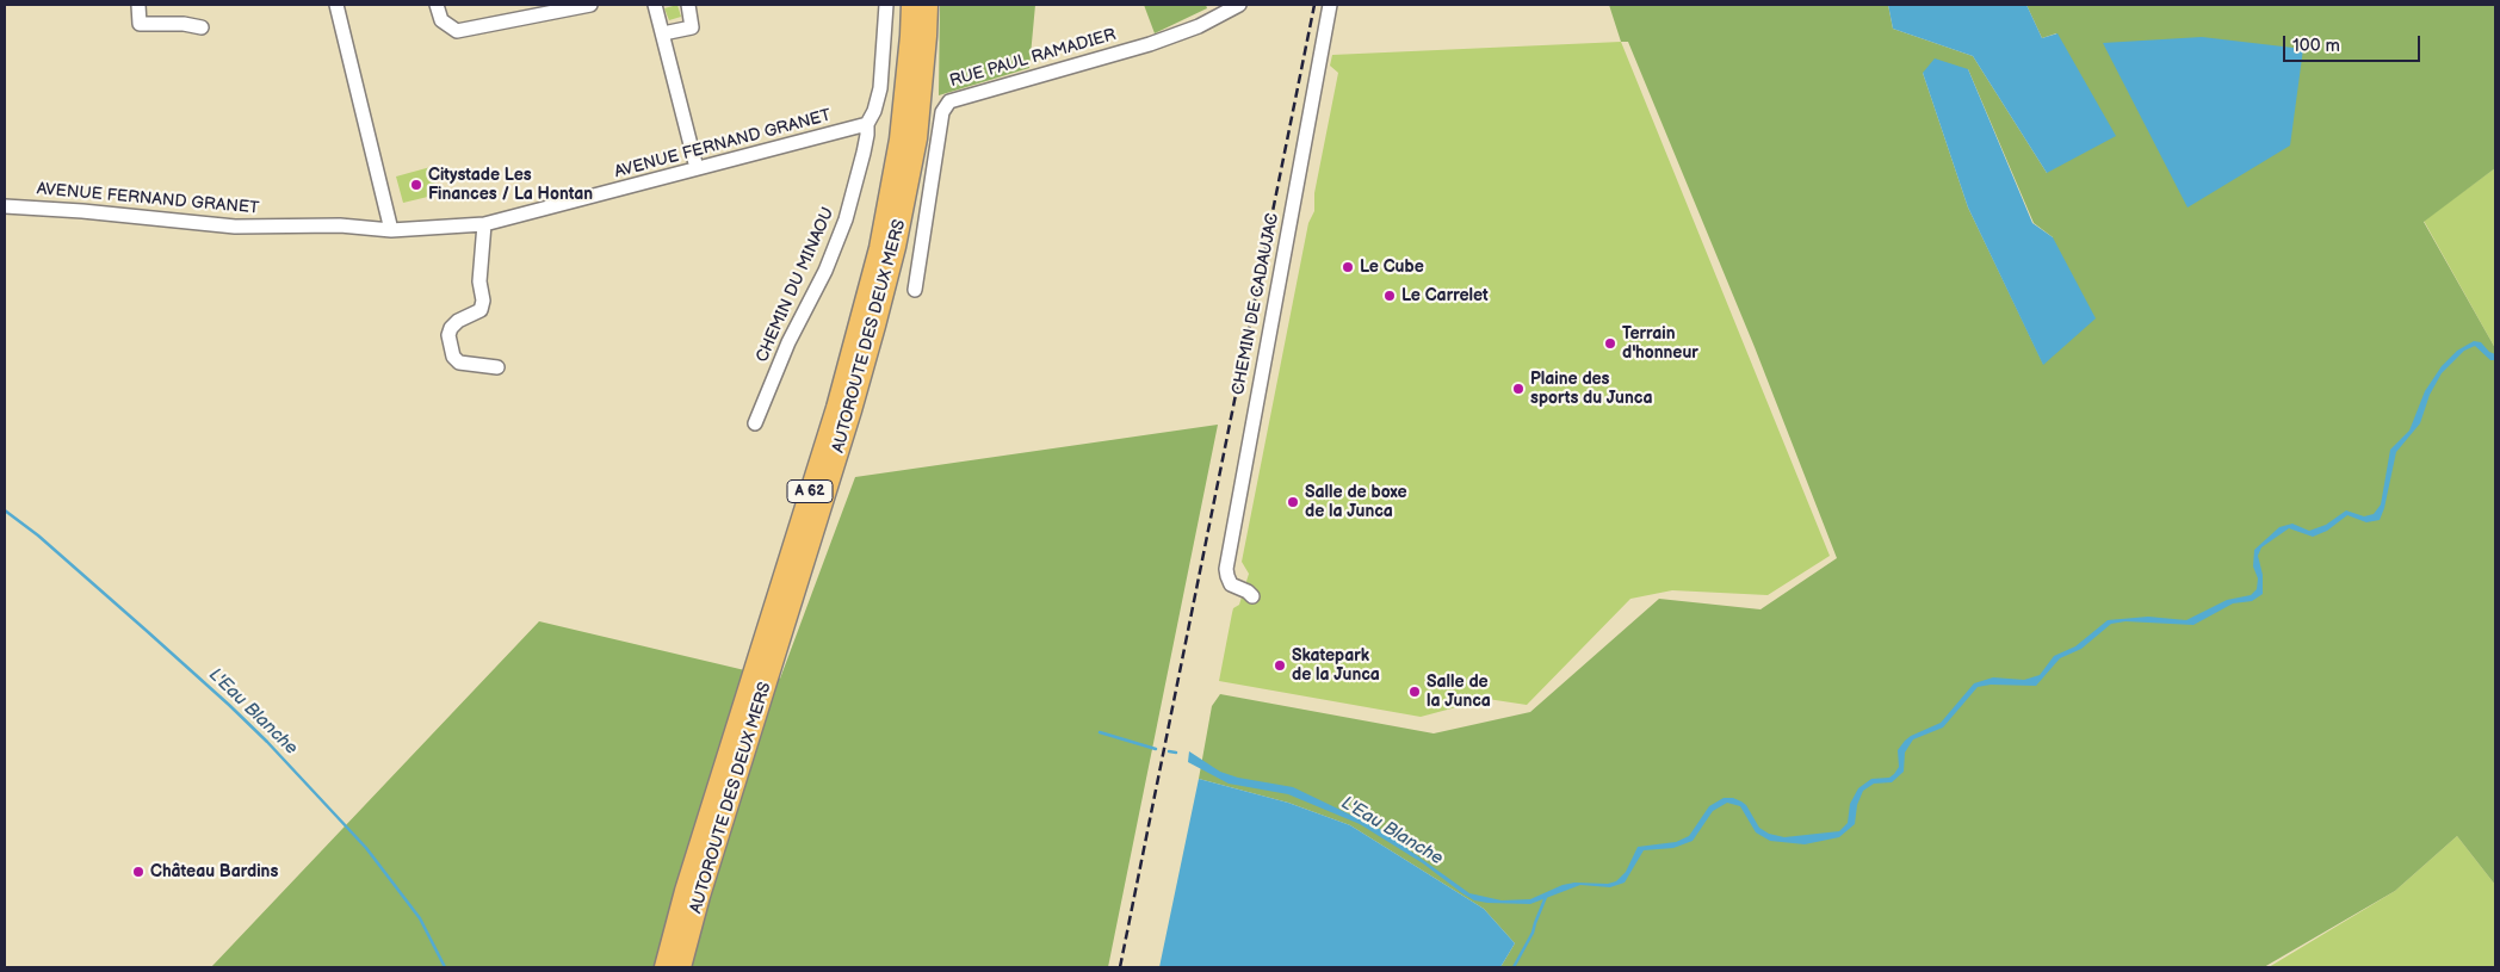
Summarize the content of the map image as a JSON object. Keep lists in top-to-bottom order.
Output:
{
  "streets": {
    "highway": ["AUTOROUTE DES DEUX MERS", "A 62"],
    "street": [
      "RUE PAUL RAMADIER",
      "AVENUE FERNAND GRANET",
      "CHEMIN DU MINAOU",
      "CHEMIN DE CADAUJAC"
    ]
  },
  "crossings": [
    ["AVENUE FERNAND GRANET", "CHEMIN DU MINAOU"]
  ],
  "water": ["L'Eau Blanche"],
  "places": [
    "Citystade Les Finances / La Hontan",
    "Le Cube",
    "Le Carrelet",
    "Terrain d'honneur",
    "Plaine des sports du Junca",
    "Salle de boxe de la Junca",
    "Skatepark de la Junca",
    "Salle de la Junca",
    "Château Bardins"
  ],
  "scale_bar": "100 m"
}
